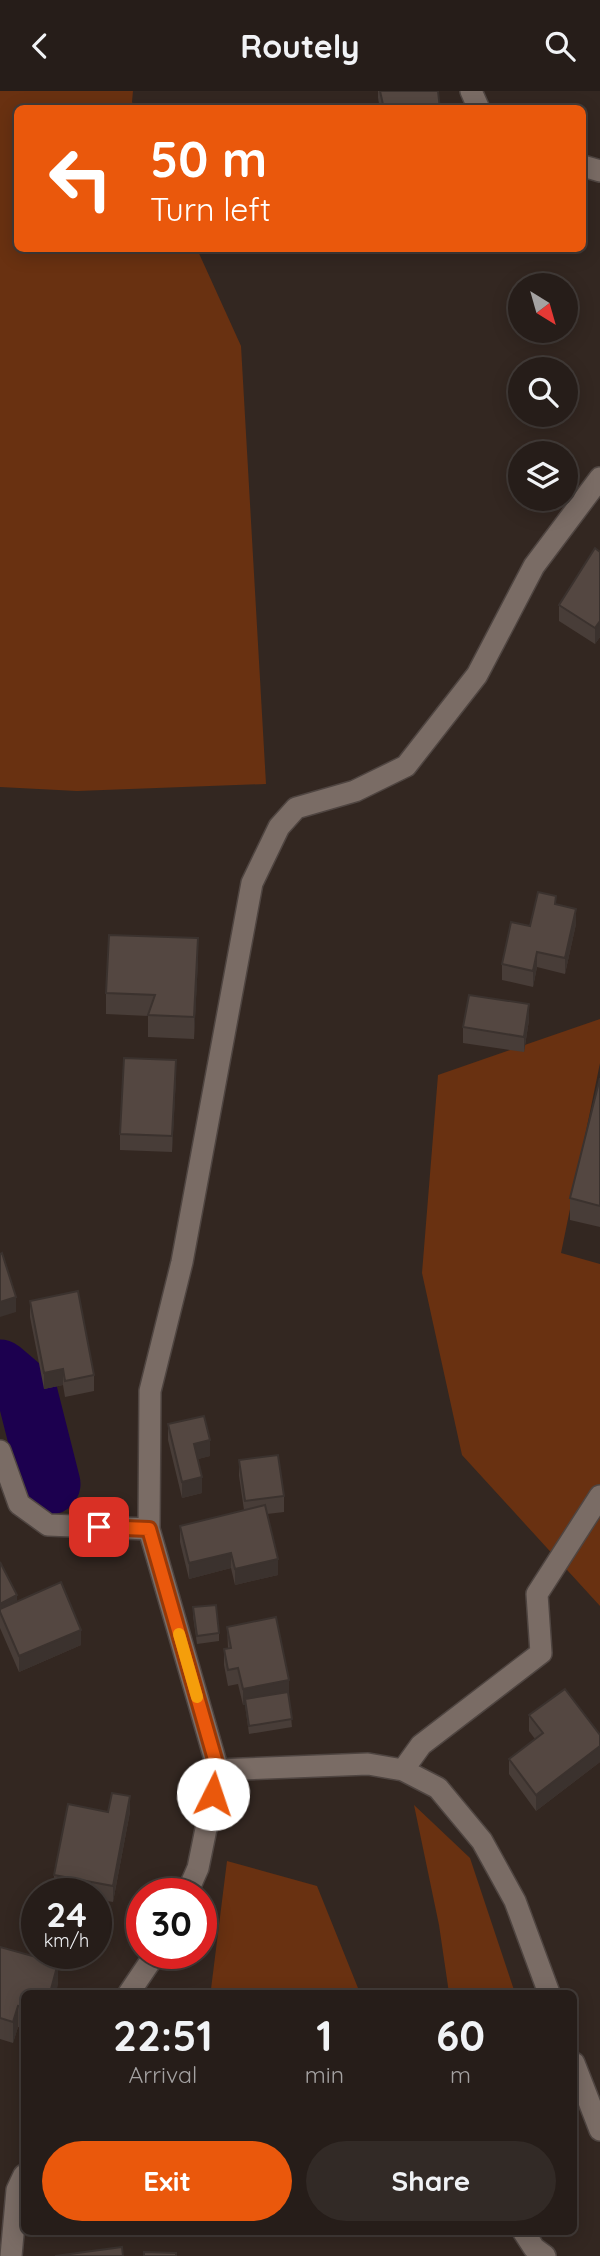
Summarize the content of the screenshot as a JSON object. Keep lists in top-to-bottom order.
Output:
{
  "north": "bottom right",
  "page": {
    "header": "Routely",
    "turn": ["50 m", "Turn left"],
    "speed": "24 km/h",
    "limit": "30",
    "eta": [
      "22:51",
      "Arrival",
      "1",
      "min",
      "60",
      "m"
    ],
    "buttons": ["Exit", "Share"]
  }
}
